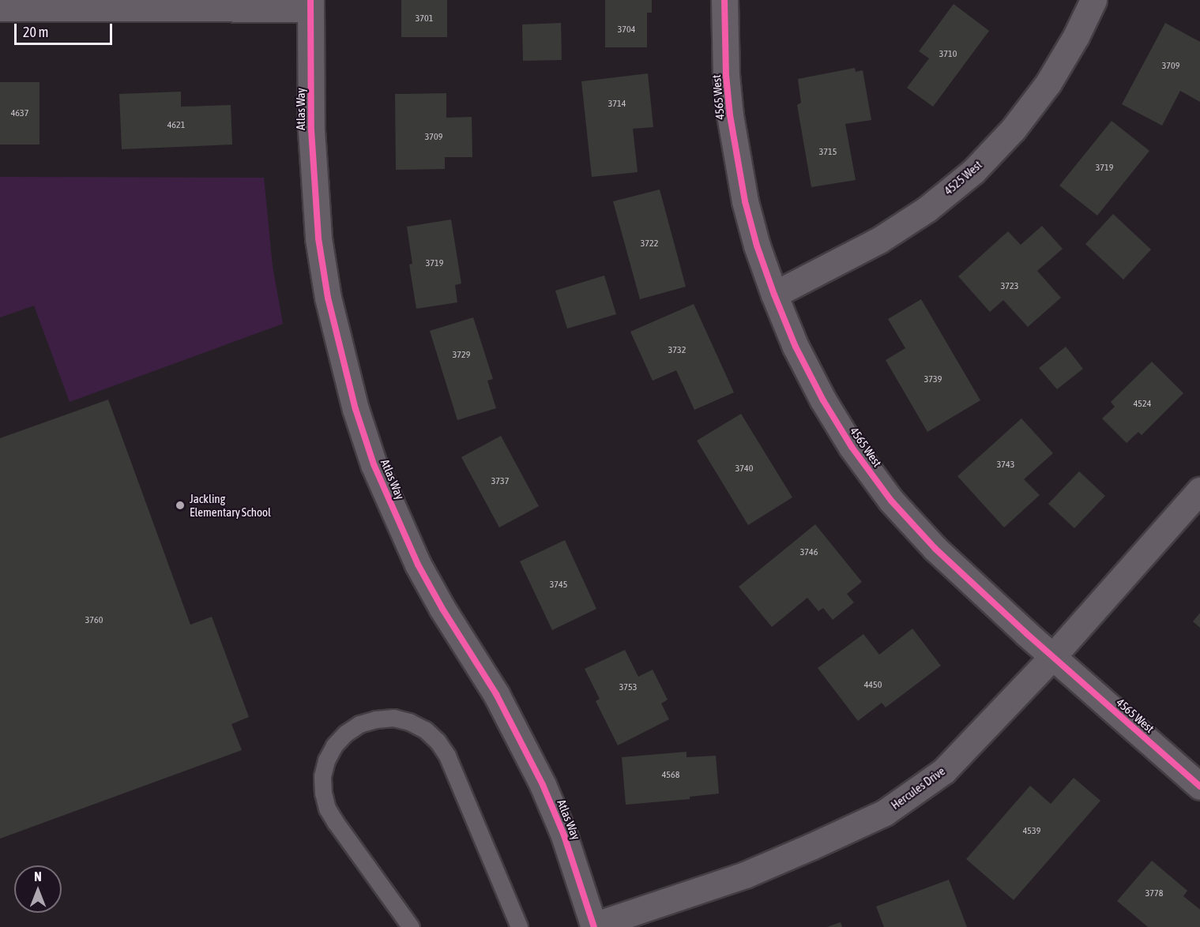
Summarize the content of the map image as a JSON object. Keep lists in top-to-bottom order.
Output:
{
  "streets": {
    "street": [
      "4565 West",
      "Atlas Way",
      "4525 West",
      "Hercules Drive"
    ]
  },
  "crossings": [
    ["4565 West", "4525 West"],
    ["4565 West", "Hercules Drive"],
    ["Atlas Way", "Hercules Drive"]
  ],
  "places": ["Jackling Elementary School"],
  "house_numbers": [
    "3701",
    "3704",
    "3710",
    "3709",
    "3714",
    "4637",
    "4621",
    "3709",
    "3715",
    "3719",
    "3722",
    "3719",
    "3723",
    "3732",
    "3729",
    "3739",
    "4524",
    "3743",
    "3740",
    "3737",
    "3746",
    "3745",
    "3760",
    "4450",
    "3753",
    "4568",
    "4539",
    "3778"
  ],
  "scale_bar": "20 m",
  "north": "top"
}
